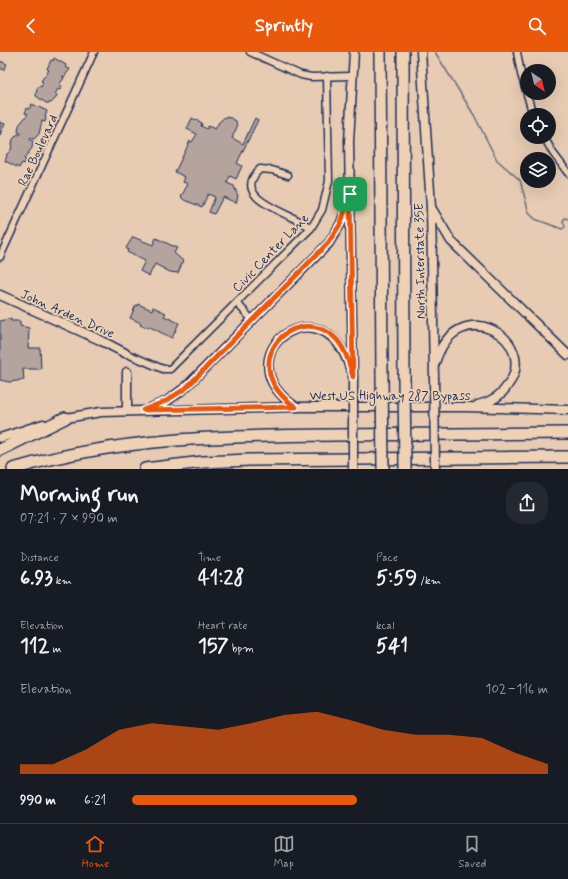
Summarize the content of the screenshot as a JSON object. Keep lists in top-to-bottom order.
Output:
{
  "streets": {
    "main road": ["North Interstate 35E", "John Arden Drive", "West US Highway 287 Bypass"],
    "street": ["Rae Boulevard", "Civic Center Lane"]
  },
  "crossings": [
    ["Civic Center Lane", "John Arden Drive"]
  ],
  "north": "bottom right",
  "page": {
    "header": "Sprintly",
    "heading": ["Morning run", "07:21 · 7 × 990 m"],
    "stats": [
      ["Distance", "6.93 km"],
      ["Time", "41:28"],
      ["Pace", "5:59 /km"],
      ["Elevation", "112 m"],
      ["Heart rate", "157 bpm"],
      ["kcal", "541"]
    ],
    "chart": ["Elevation", "102–116 m"],
    "list": [
      {
        "name": "990 m",
        "note": "6:21"
      }
    ],
    "tabs": ["Home", "Map", "Saved"]
  }
}
